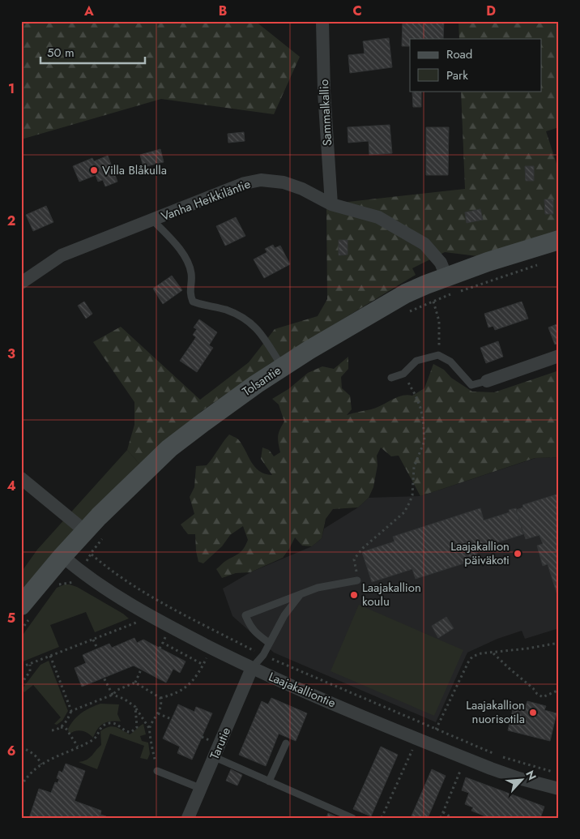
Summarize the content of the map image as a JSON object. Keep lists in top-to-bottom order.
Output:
{
  "streets": {
    "street": [
      "Sammalkallio",
      "Vanha Heikkiläntie",
      "Tolsantie",
      "Laajakalliontie",
      "Tarutie"
    ]
  },
  "crossings": [
    ["Sammalkallio", "Vanha Heikkiläntie"],
    ["Vanha Heikkiläntie", "Tolsantie"],
    ["Tolsantie", "Laajakalliontie"],
    ["Laajakalliontie", "Tarutie"]
  ],
  "places": [
    "Villa Blåkulla",
    "Laajakallion päiväkoti",
    "Laajakallion koulu",
    "Laajakallion nuorisotila"
  ],
  "legend": ["Road", "Park"],
  "scale_bar": "50 m",
  "north": "top right",
  "grid": {
    "columns": [
      "A",
      "B",
      "C",
      "D"
    ],
    "rows": [
      "1",
      "2",
      "3",
      "4",
      "5",
      "6"
    ]
  }
}
